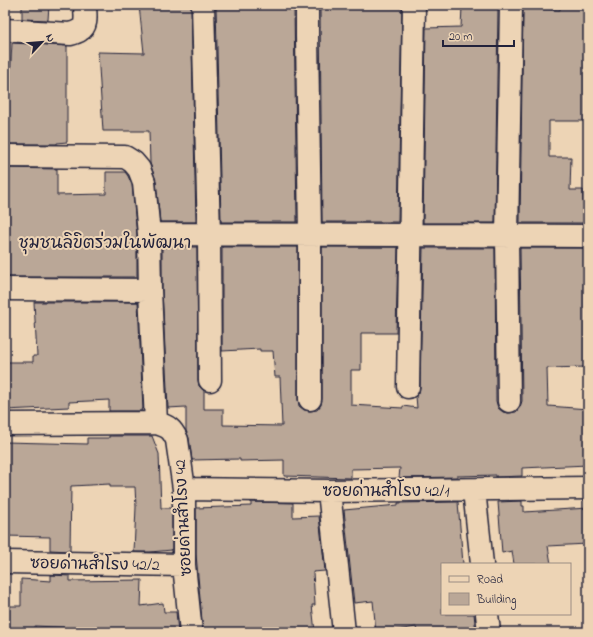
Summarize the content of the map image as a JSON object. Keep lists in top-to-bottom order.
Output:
{
  "streets": {
    "street": ["ซอยด่านสำโรง 42/1", "ซอยด่านสำโรง 42", "ซอยด่านสำโรง 42/2"]
  },
  "crossings": [
    ["ซอยด่านสำโรง 42/1", "ซอยด่านสำโรง 42"],
    ["ซอยด่านสำโรง 42", "ซอยด่านสำโรง 42/2"]
  ],
  "districts": ["ชุมชนลิขิตร่วมในพัฒนา"],
  "legend": ["Road", "Building"],
  "scale_bar": "20 m",
  "north": "top right"
}
